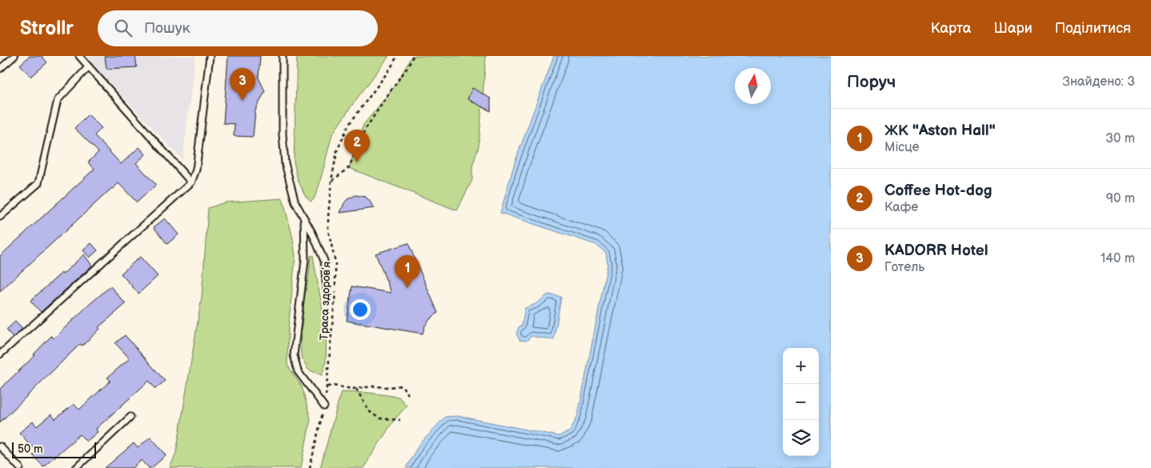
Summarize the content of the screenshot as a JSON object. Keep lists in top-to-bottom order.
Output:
{
  "streets": {
    "path": ["Траса здоров’я"]
  },
  "scale_bar": "50 m",
  "north": "top",
  "page": {
    "header": "Strollr",
    "search": "Пошук",
    "nav": ["Карта", "Шари", "Поділитися"],
    "heading": ["Поруч", "Знайдено: 3"],
    "pins": ["3", "2", "1"],
    "list": [
      {
        "mark": "1",
        "name": "ЖК \"Aston Hall\"",
        "note": "Місце",
        "value": "30 m"
      },
      {
        "mark": "2",
        "name": "Coffee Hot-dog",
        "note": "Кафе",
        "value": "90 m"
      },
      {
        "mark": "3",
        "name": "KADORR Hotel",
        "note": "Готель",
        "value": "140 m"
      }
    ],
    "map_buttons": ["+", "−"],
    "scale": "50 m"
  }
}
